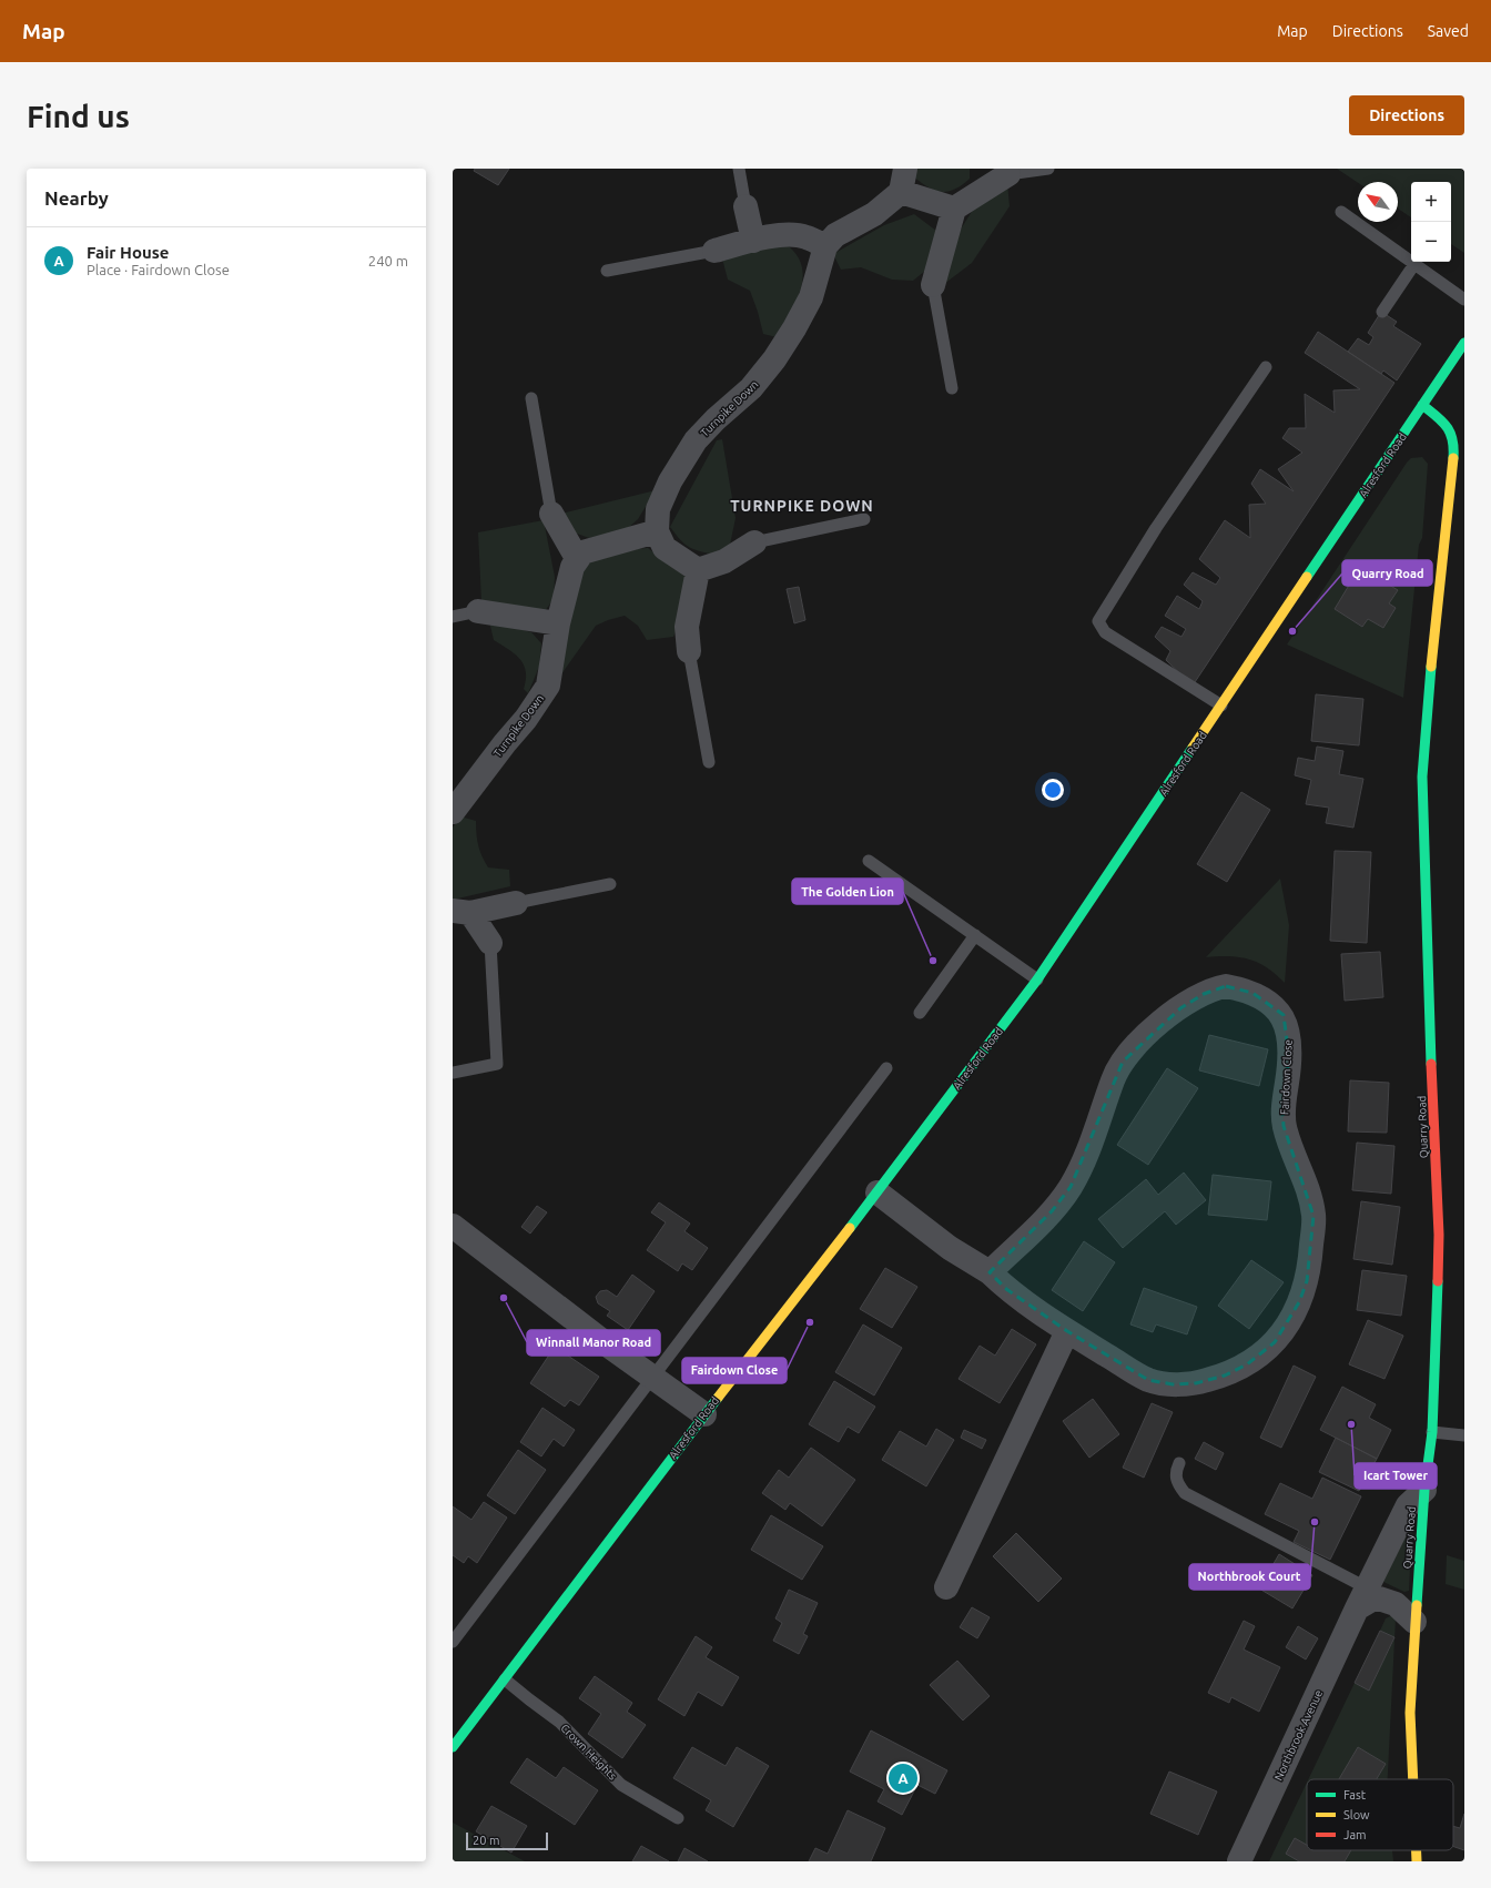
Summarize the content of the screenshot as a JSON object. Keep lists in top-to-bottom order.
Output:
{
  "streets": {
    "main road": ["Alresford Road", "Quarry Road"],
    "street": ["Turnpike Down", "Fairdown Close", "Northbrook Avenue"],
    "lane": ["Crown Heights"]
  },
  "crossings": [
    ["Alresford Road", "Fairdown Close"],
    ["Alresford Road", "Quarry Road"],
    ["Alresford Road", "Crown Heights"],
    ["Quarry Road", "Northbrook Avenue"]
  ],
  "districts": ["TURNPIKE DOWN"],
  "places": [
    "Quarry Road",
    "The Golden Lion",
    "Winnall Manor Road",
    "Fairdown Close",
    "Icart Tower",
    "Northbrook Court"
  ],
  "legend": ["Fast", "Slow", "Jam"],
  "scale_bar": "20 m",
  "north": "top left",
  "page": {
    "header": "Map",
    "nav": ["Map", "Directions", "Saved"],
    "buttons": "Directions",
    "title": "Find us",
    "heading": "Nearby",
    "map_buttons": ["+", "−"],
    "list": [
      {
        "mark": "A",
        "name": "Fair House",
        "note": "Place · Fairdown Close",
        "value": "240 m"
      }
    ],
    "pins": "A",
    "scale": "20 m"
  }
}
